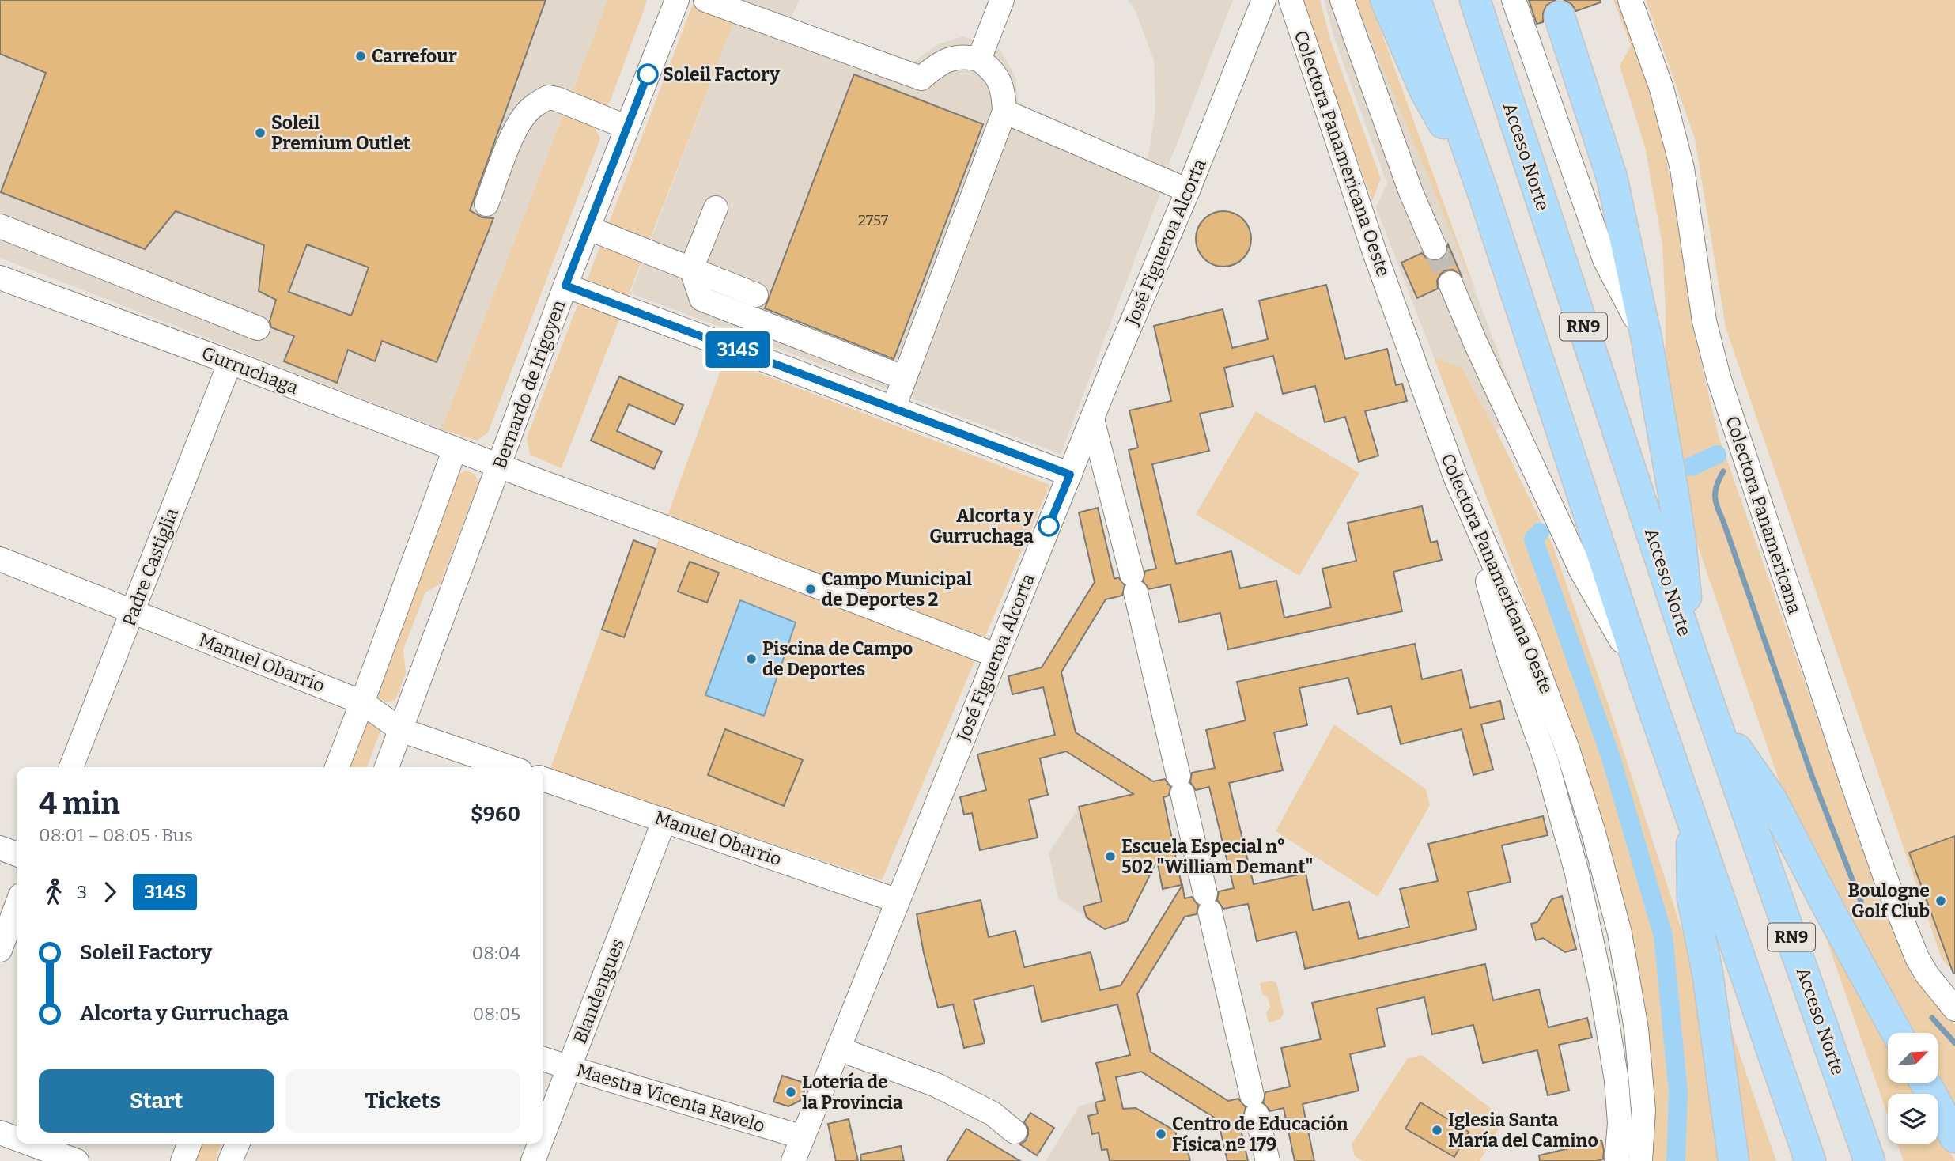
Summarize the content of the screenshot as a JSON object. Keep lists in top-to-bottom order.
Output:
{
  "streets": {
    "highway": ["Acceso Norte", "RN9"],
    "street": [
      "Colectora Panamericana Oeste",
      "José Figueroa Alcorta",
      "Gurruchaga",
      "Bernardo de Irigoyen",
      "Colectora Panamericana",
      "Padre Castiglia",
      "Manuel Obarrio",
      "Blandengues",
      "Maestra Vicenta Ravelo"
    ]
  },
  "crossings": [
    ["José Figueroa Alcorta", "Gurruchaga"],
    ["José Figueroa Alcorta", "Manuel Obarrio"],
    ["José Figueroa Alcorta", "Maestra Vicenta Ravelo"],
    ["Gurruchaga", "Bernardo de Irigoyen"],
    ["Gurruchaga", "Padre Castiglia"],
    ["Bernardo de Irigoyen", "Manuel Obarrio"],
    ["Padre Castiglia", "Manuel Obarrio"],
    ["Manuel Obarrio", "Blandengues"],
    ["Blandengues", "Maestra Vicenta Ravelo"]
  ],
  "places": [
    "Carrefour",
    "Soleil Factory",
    "Soleil Premium Outlet",
    "Alcorta y Gurruchaga",
    "Campo Municipal de Deportes 2",
    "Piscina de Campo de Deportes",
    "Escuela Especial n° 502 \"William Demant\"",
    "Boulogne Golf Club",
    "Lotería de la Provincia",
    "Iglesia Santa María del Camino",
    "Centro de Educación Física nº 179"
  ],
  "lines": ["bus line 314S"],
  "house_numbers": ["2757"],
  "north": "top right",
  "page": {
    "on_map": "314S",
    "heading": ["4 min", "08:01 – 08:05 · Bus", "$960"],
    "legs": ["3", "314S"],
    "list": [
      {
        "name": "Soleil Factory",
        "value": "08:04"
      },
      {
        "name": "Alcorta y Gurruchaga",
        "value": "08:05"
      }
    ],
    "buttons": ["Start", "Tickets"]
  }
}
